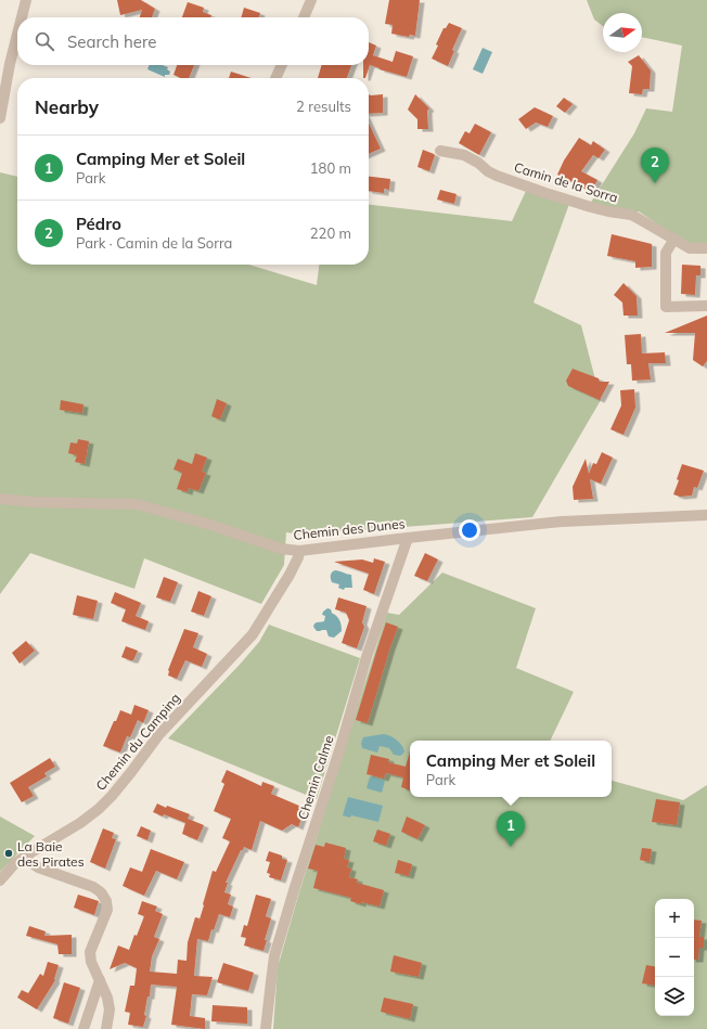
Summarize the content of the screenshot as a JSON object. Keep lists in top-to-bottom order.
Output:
{
  "streets": {
    "street": [
      "Camin de la Sorra",
      "Chemin des Dunes",
      "Chemin du Camping",
      "Chemin Calme"
    ]
  },
  "crossings": [
    ["Chemin des Dunes", "Chemin du Camping"],
    ["Chemin des Dunes", "Chemin Calme"]
  ],
  "places": ["La Baie des Pirates"],
  "north": "right",
  "page": {
    "search": "Search here",
    "heading": ["Nearby", "2 results"],
    "list": [
      {
        "mark": "1",
        "name": "Camping Mer et Soleil",
        "note": "Park",
        "value": "180 m"
      },
      {
        "mark": "2",
        "name": "Pédro",
        "note": "Park · Camin de la Sorra",
        "value": "220 m"
      }
    ],
    "pins": ["2", "1"],
    "popup": ["Camping Mer et Soleil", "Park"],
    "map_buttons": ["+", "−"]
  }
}
